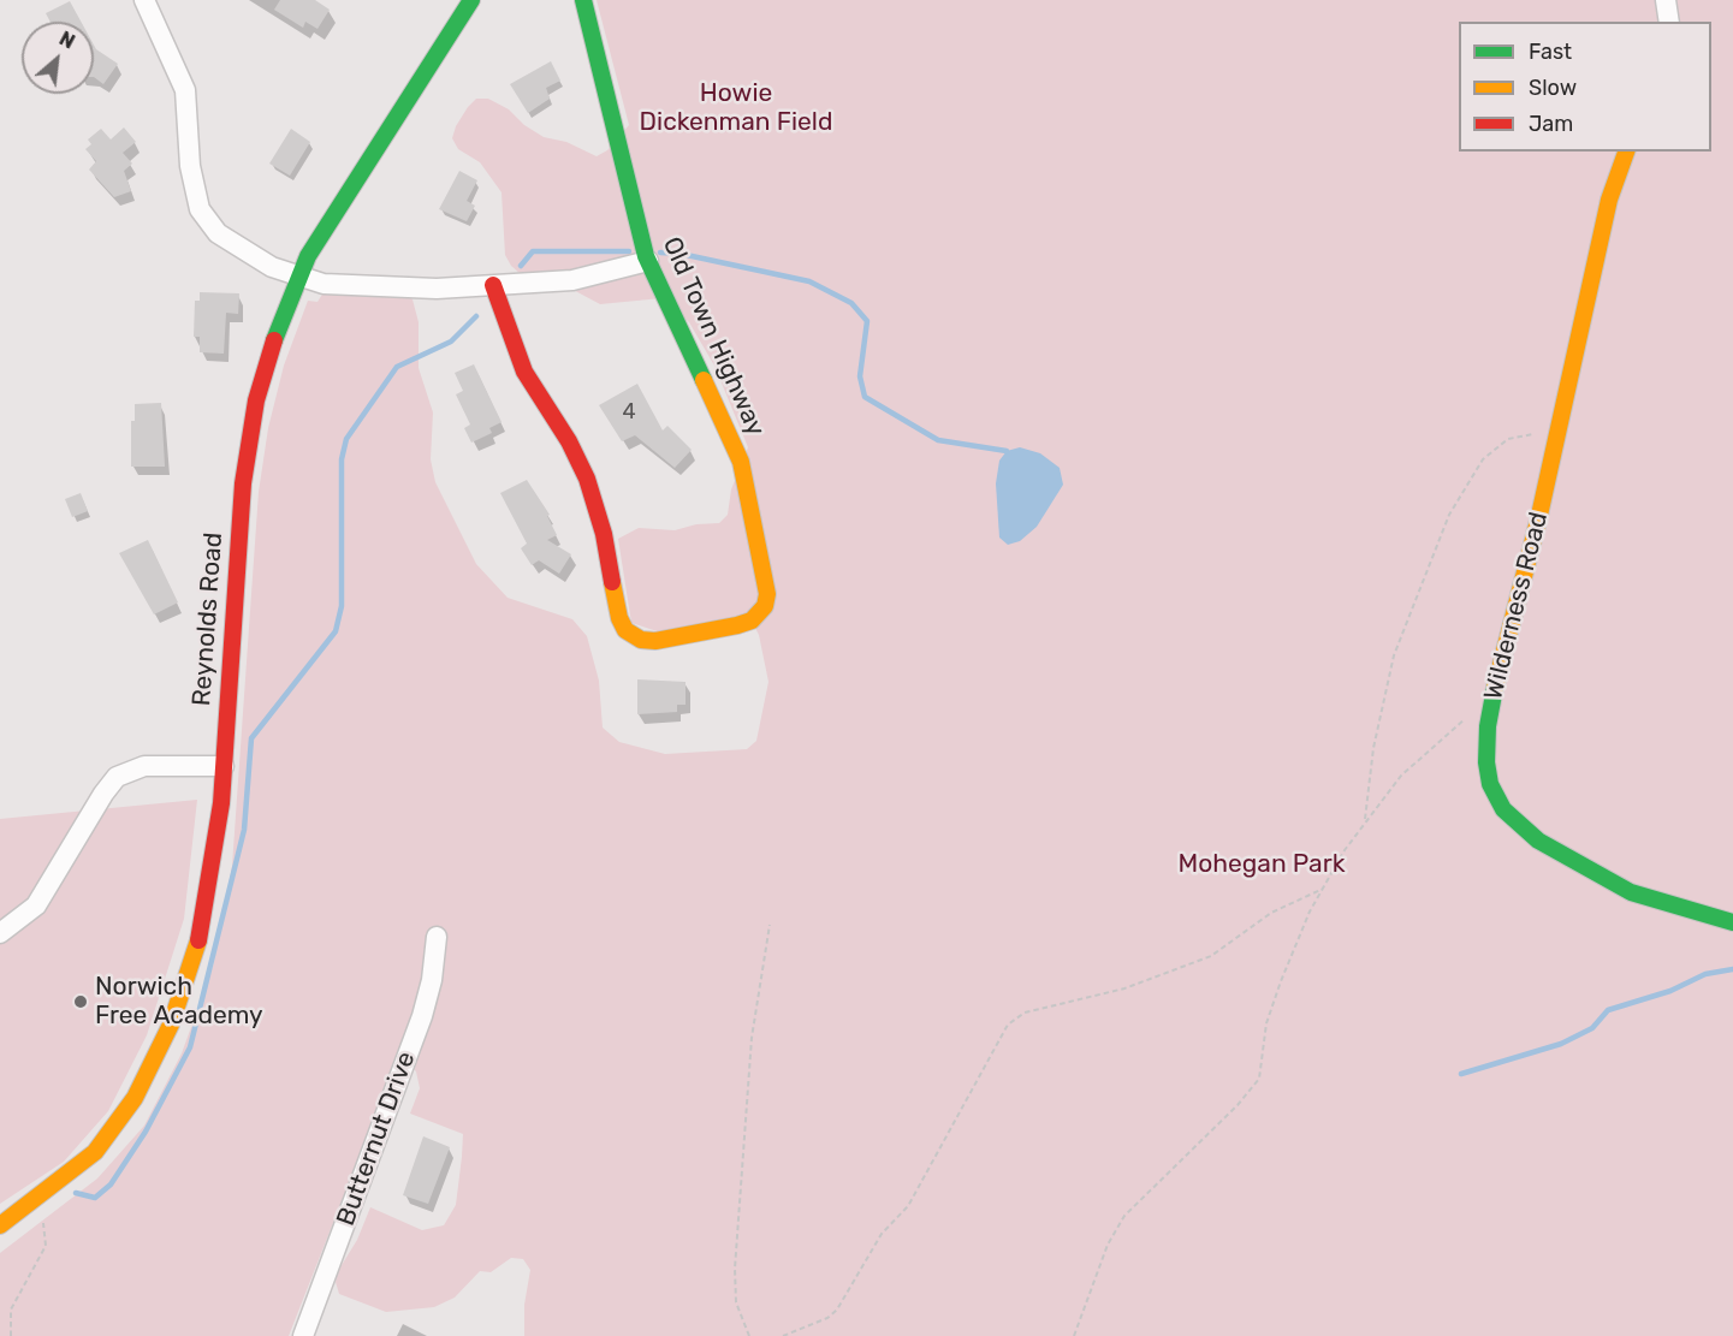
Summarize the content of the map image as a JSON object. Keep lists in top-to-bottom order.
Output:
{
  "streets": {
    "street": [
      "Old Town Highway",
      "Wilderness Road",
      "Reynolds Road",
      "Butternut Drive"
    ]
  },
  "parks": ["Howie Dickenman Field", "Mohegan Park"],
  "places": ["Norwich Free Academy"],
  "house_numbers": ["4"],
  "legend": ["Fast", "Slow", "Jam"],
  "north": "top right"
}
